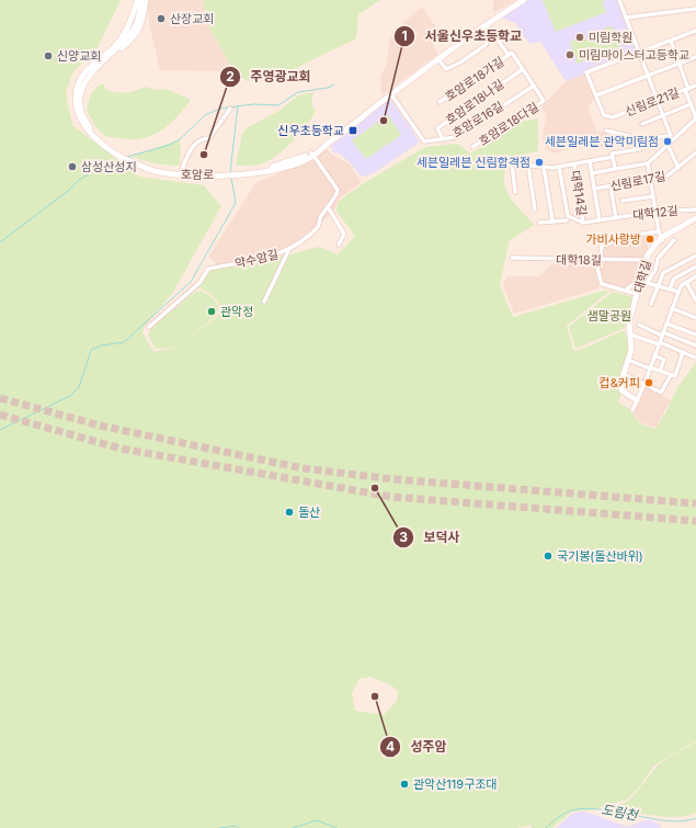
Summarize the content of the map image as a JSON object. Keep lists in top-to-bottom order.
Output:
{
  "streets": {
    "main road": ["호암로", "대학길"],
    "street": [
      "호암로18가길",
      "호암로18나길",
      "신림로21길",
      "호암로16길",
      "호암로18다길",
      "신림로17길",
      "대학14길",
      "대학12길",
      "약수암길",
      "대학18길"
    ]
  },
  "crossings": [
    ["호암로18나길", "호암로16길"],
    ["호암로16길", "호암로18다길"],
    ["호암로16길", "호암로"],
    ["호암로", "약수암길"],
    ["신림로17길", "대학14길"],
    ["신림로17길", "대학12길"],
    ["대학14길", "대학12길"],
    ["대학18길", "대학길"]
  ],
  "water": ["도림천"],
  "parks": ["샘말공원"],
  "places": {
    "other": [
      "산장교회",
      "미림학원",
      "미림마이스터고등학교",
      "신양교회",
      "서울신우초등학교",
      "세븐일레븐 관악미림점",
      "주영광교회",
      "세븐일레븐 신림합격점",
      "삼성산성지",
      "가비사랑방",
      "관악정",
      "컵&커피",
      "보덕사",
      "돌산",
      "국기봉(돌산바위)",
      "성주암",
      "관악산119구조대"
    ],
    "transit": ["신우초등학교"]
  }
}
